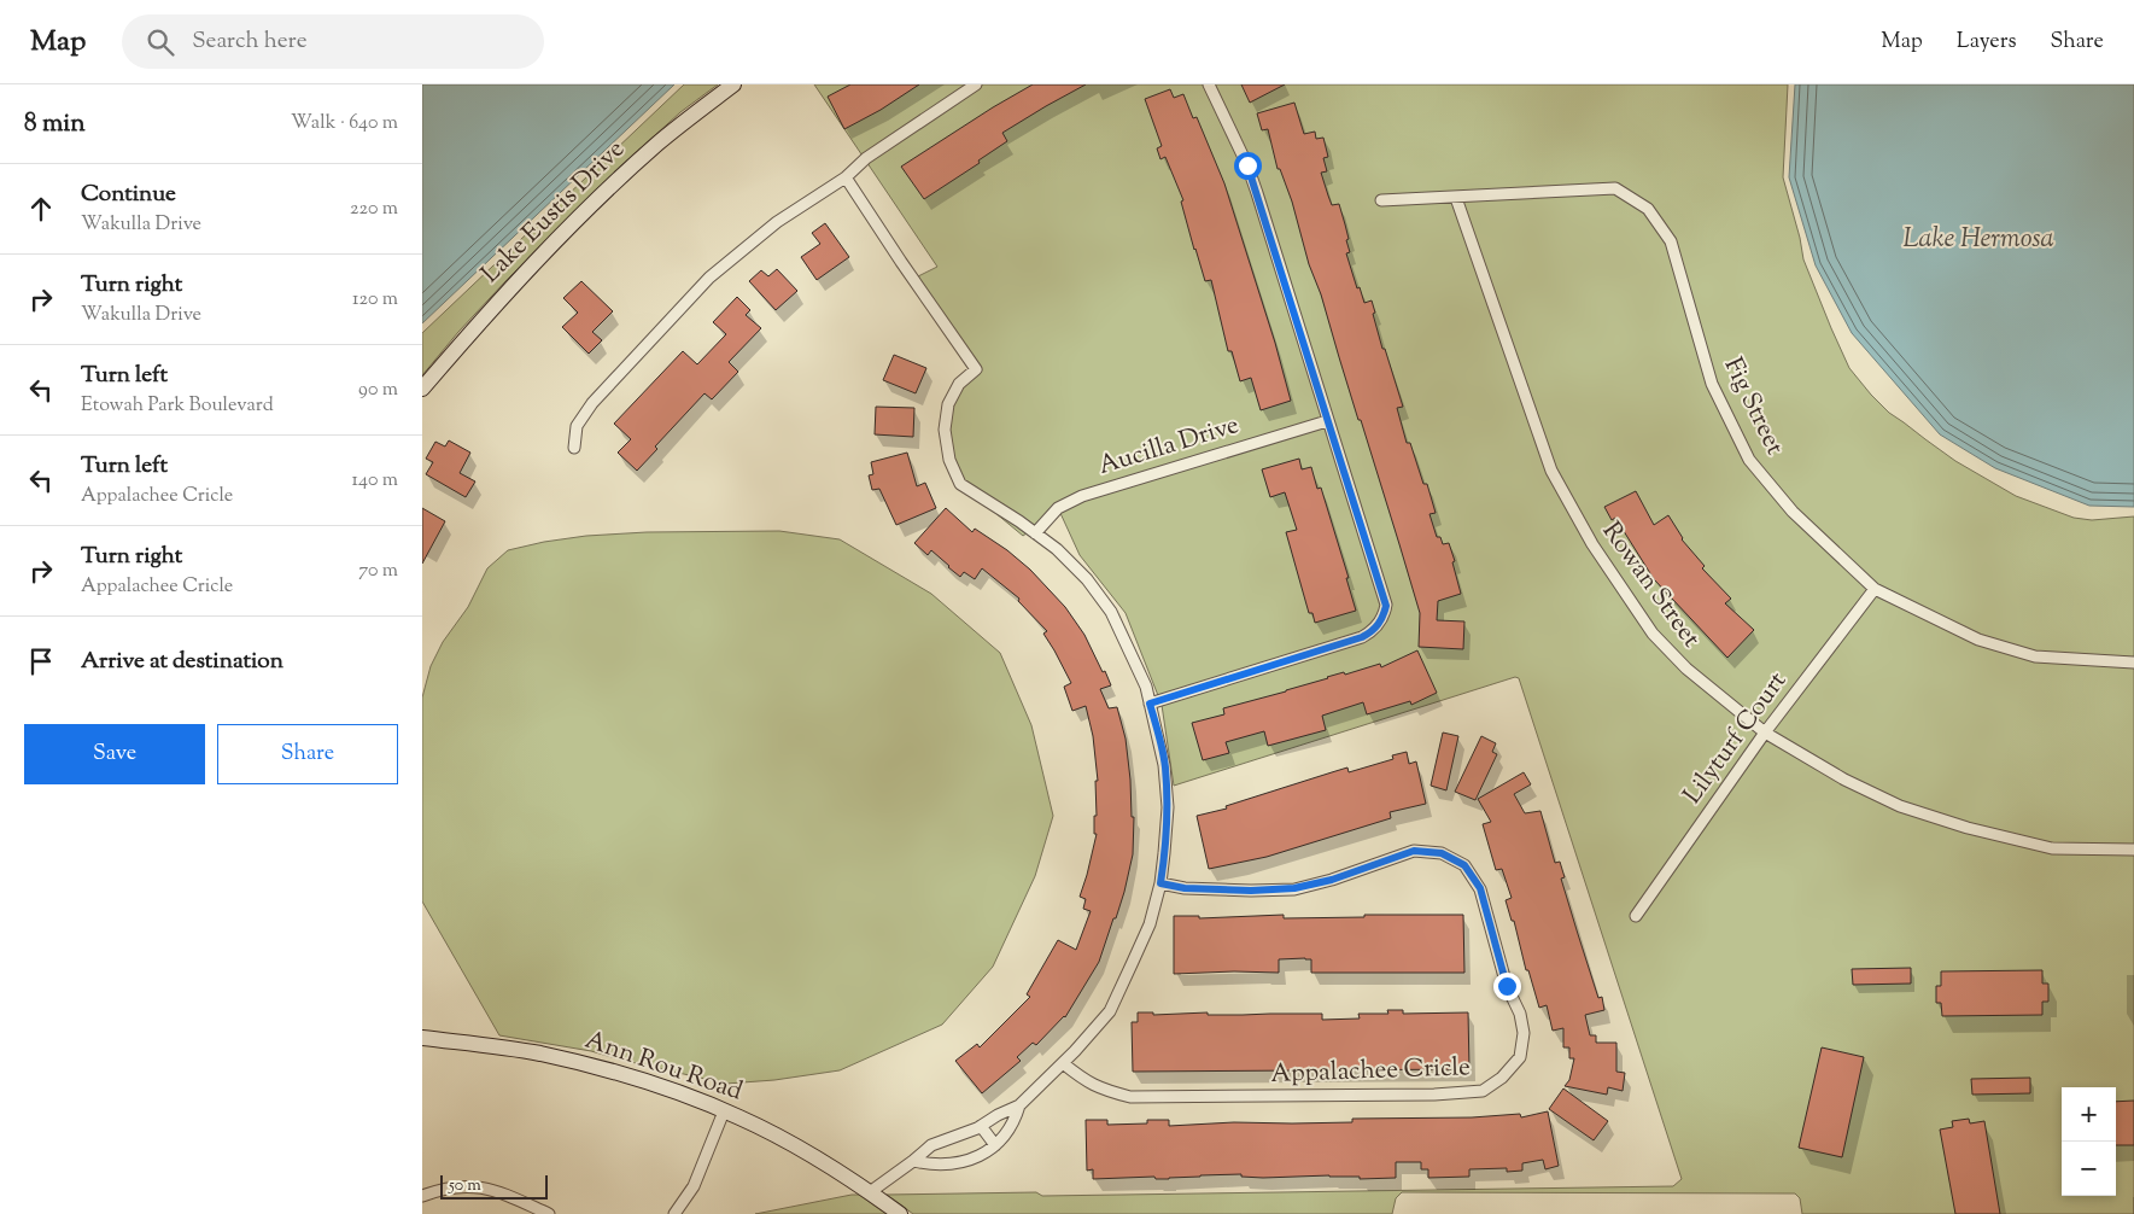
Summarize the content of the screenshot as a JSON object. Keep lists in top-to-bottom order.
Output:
{
  "streets": {
    "street": [
      "Lake Eustis Drive",
      "Fig Street",
      "Aucilla Drive",
      "Rowan Street",
      "Lilyturf Court",
      "Ann Rou Road",
      "Appalachee Cricle"
    ]
  },
  "crossings": [
    ["Fig Street", "Rowan Street"],
    ["Fig Street", "Lilyturf Court"],
    ["Rowan Street", "Lilyturf Court"]
  ],
  "water": ["Lake Hermosa"],
  "scale_bar": "50 m",
  "page": {
    "header": "Map",
    "search": "Search here",
    "nav": ["Map", "Layers", "Share"],
    "heading": ["8 min", "Walk · 640 m"],
    "list": [
      ["Continue", "Wakulla Drive", "220 m"],
      ["Turn right", "Wakulla Drive", "120 m"],
      ["Turn left", "Etowah Park Boulevard", "90 m"],
      ["Turn left", "Appalachee Cricle", "140 m"],
      ["Turn right", "Appalachee Cricle", "70 m"],
      "Arrive at destination"
    ],
    "buttons": ["Save", "Share"],
    "map_buttons": ["+", "−"],
    "scale": "50 m"
  }
}
